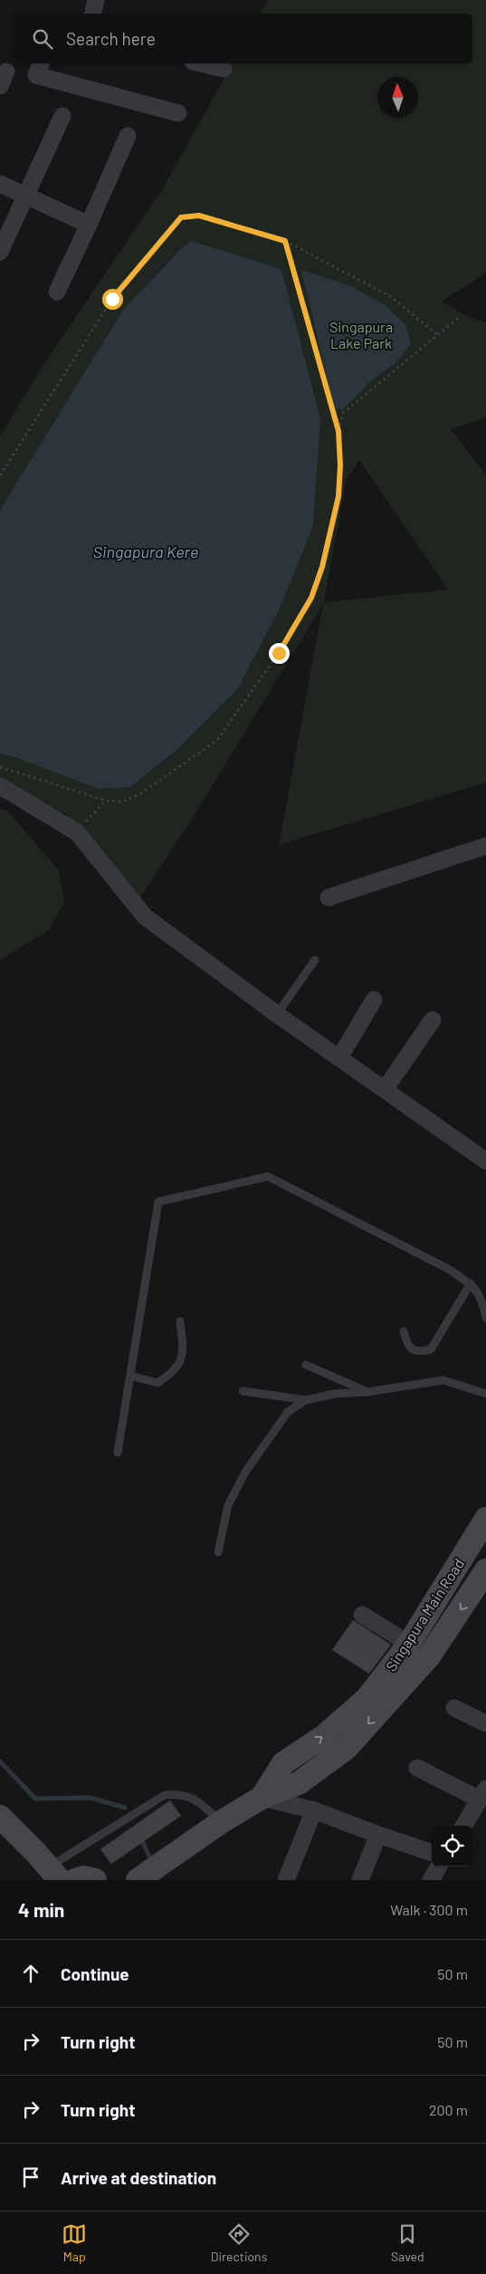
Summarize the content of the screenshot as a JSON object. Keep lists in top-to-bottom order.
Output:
{
  "streets": {
    "street": ["Singapura Main Road"]
  },
  "water": ["Singapura Kere"],
  "parks": ["Singapura Lake Park"],
  "north": "top",
  "page": {
    "search": "Search here",
    "heading": ["4 min", "Walk · 300 m"],
    "list": [
      ["Continue", "50 m"],
      ["Turn right", "50 m"],
      ["Turn right", "200 m"],
      "Arrive at destination"
    ],
    "nav": ["Map", "Directions", "Saved"]
  }
}
